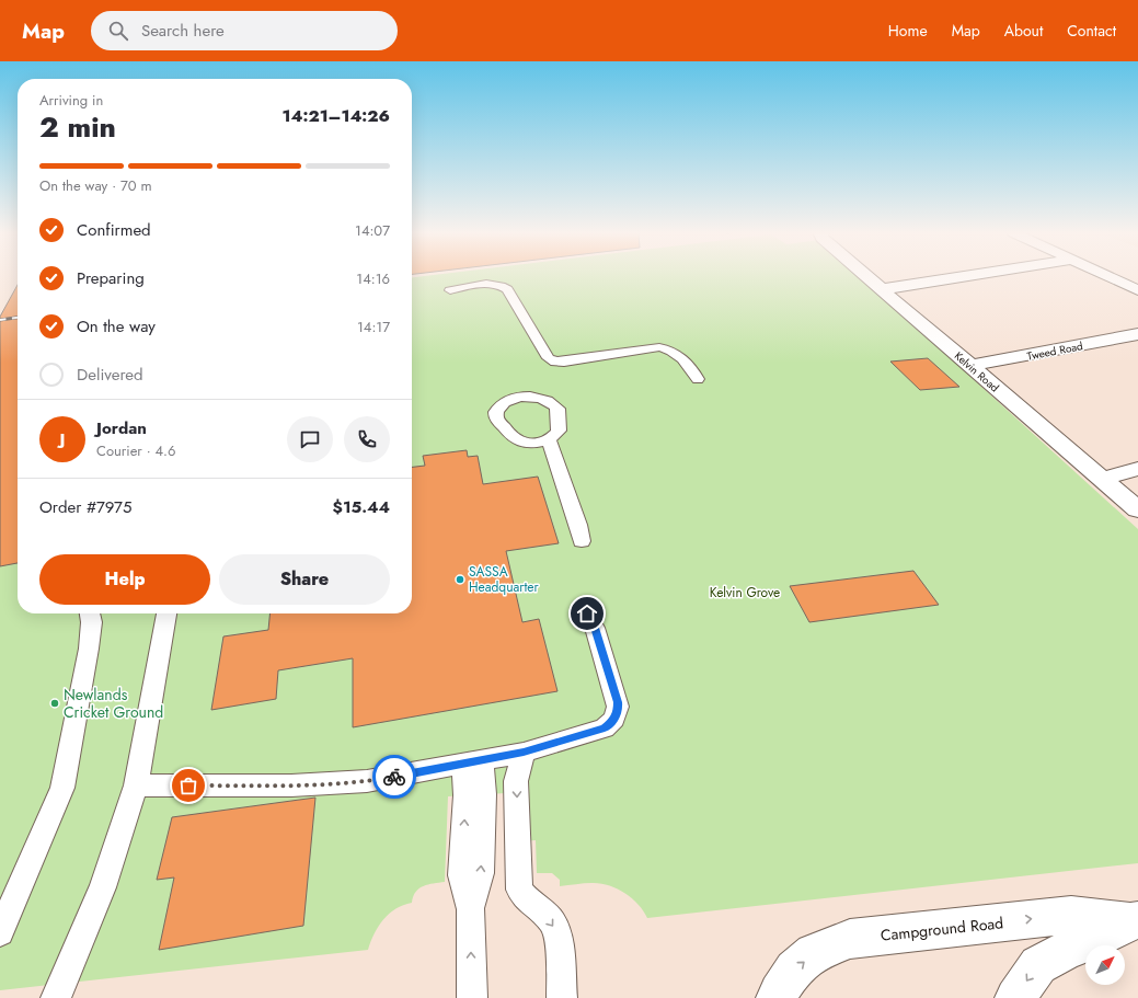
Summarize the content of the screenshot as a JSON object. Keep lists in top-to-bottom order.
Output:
{
  "streets": {
    "street": ["Tweed Road", "Kelvin Road", "Campground Road"]
  },
  "crossings": [
    ["Tweed Road", "Kelvin Road"]
  ],
  "parks": ["Kelvin Grove"],
  "places": ["SASSA Headquarter", "Newlands Cricket Ground"],
  "north": "top right",
  "page": {
    "header": "Map",
    "search": "Search here",
    "nav": [
      "Home",
      "Map",
      "About",
      "Contact"
    ],
    "heading": ["2 min", "Arriving in", "14:21–14:26"],
    "panel": [
      "Jordan",
      "Courier · 4.6",
      "Order #7975",
      "$15.44"
    ],
    "bar": "On the way · 70 m",
    "list": [
      ["Confirmed", "14:07"],
      ["Preparing", "14:16"],
      ["On the way", "14:17"],
      "Delivered"
    ],
    "round": "J",
    "buttons": ["Help", "Share"]
  }
}
